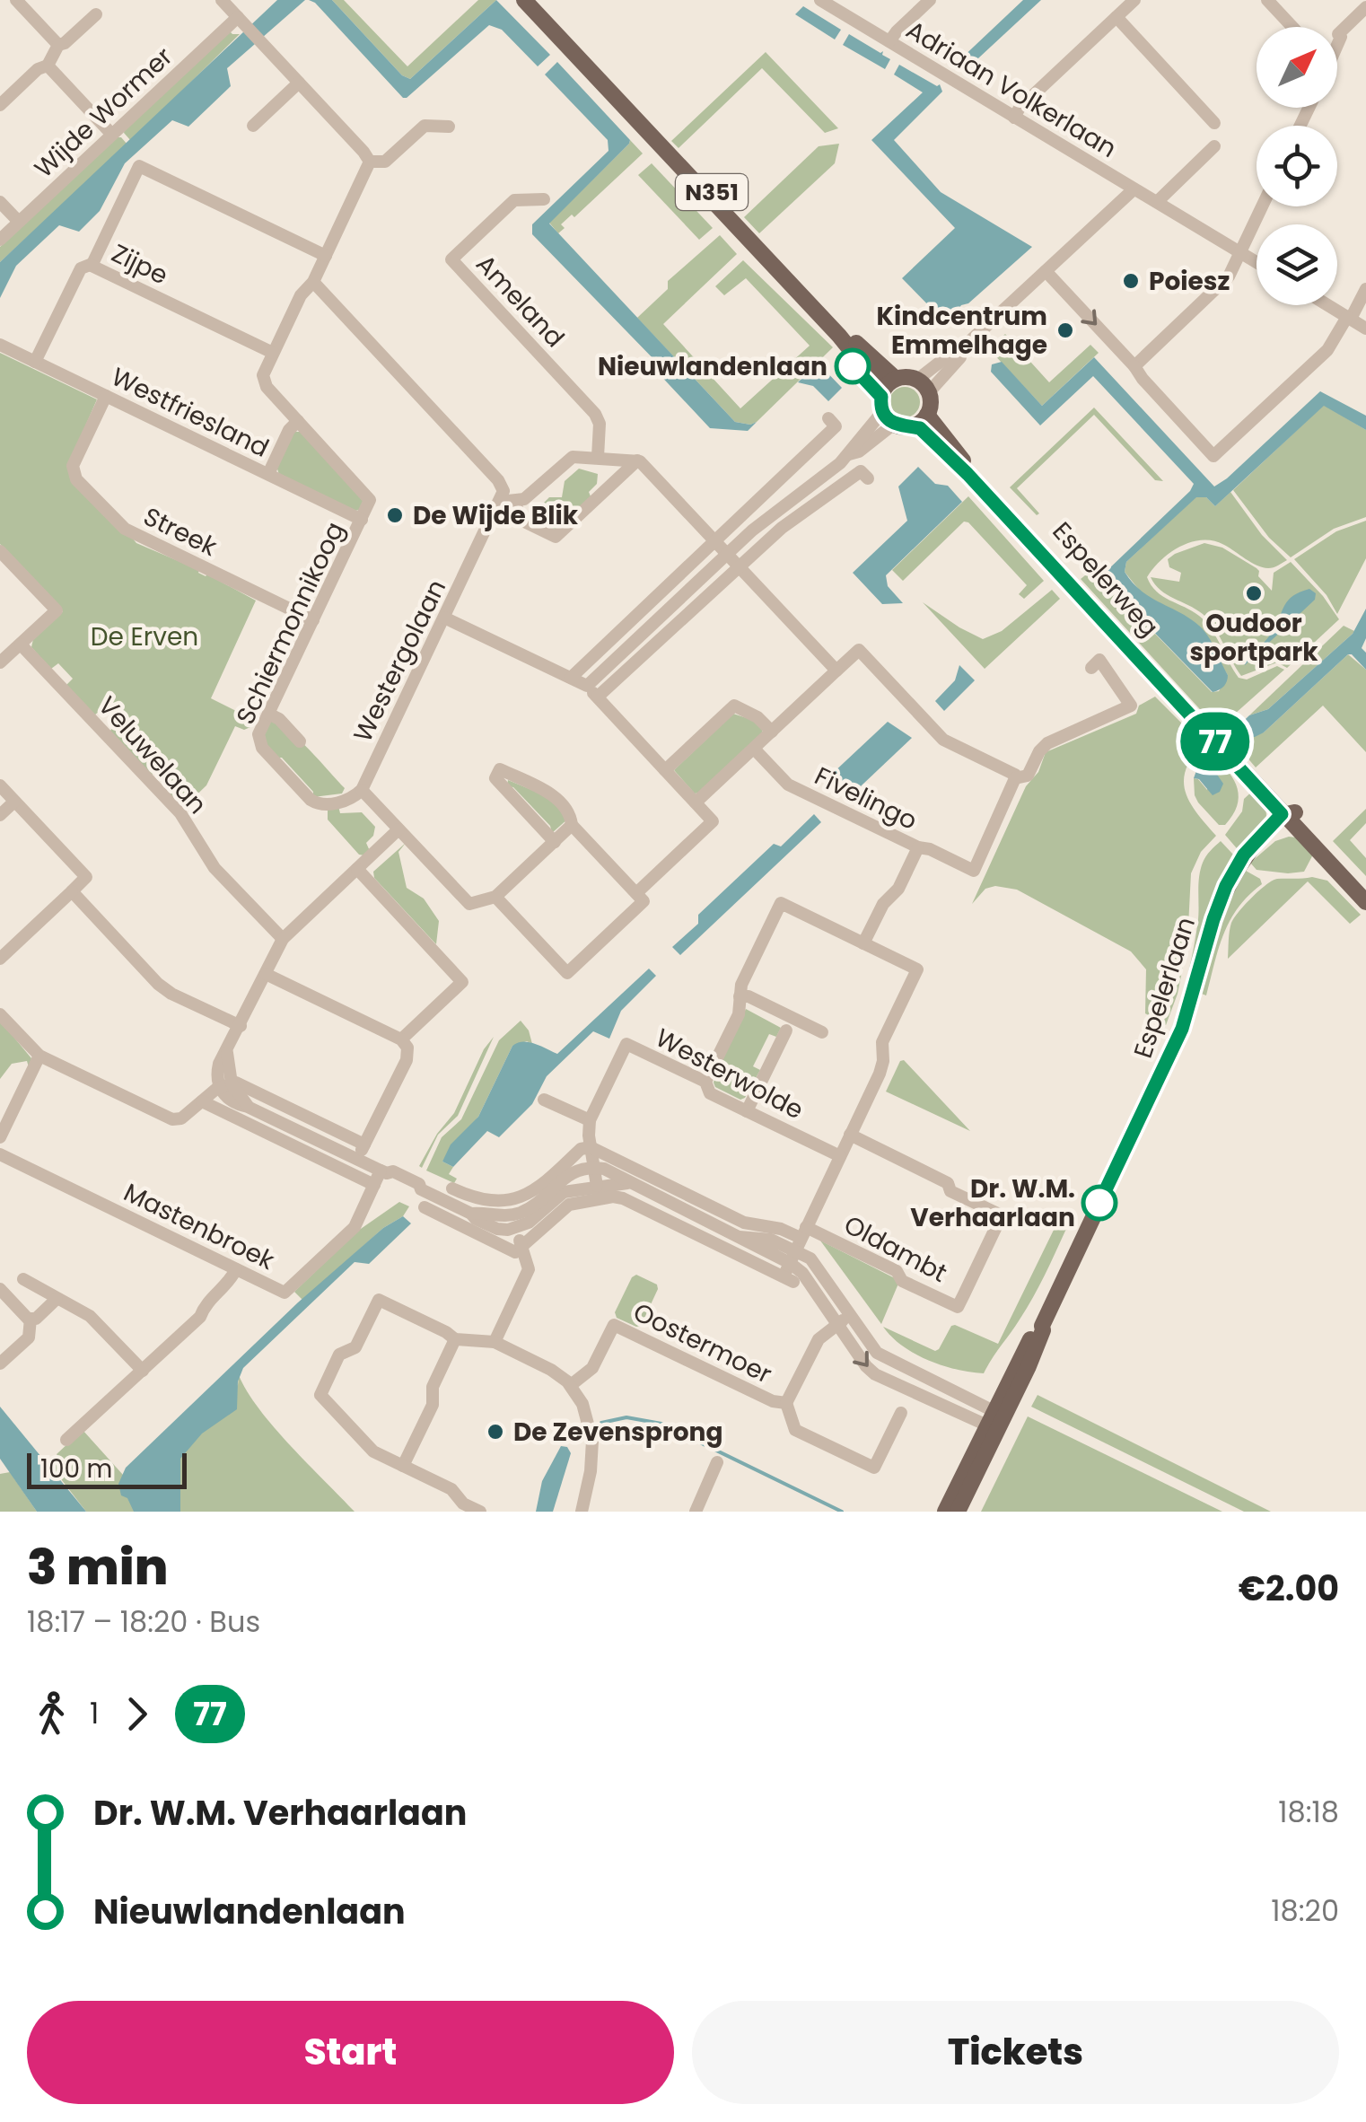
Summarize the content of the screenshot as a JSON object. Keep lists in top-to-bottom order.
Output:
{
  "streets": {
    "main road": ["N351", "Espelerweg", "Espelerlaan"],
    "street": [
      "Adriaan Volkerlaan",
      "Wijde Wormer",
      "Zijpe",
      "Ameland",
      "Westfriesland",
      "Streek",
      "Schiermonnikoog",
      "Westergolaan",
      "Veluwelaan",
      "Fivelingo",
      "Westerwolde",
      "Mastenbroek",
      "Oldambt",
      "Oostermoer"
    ]
  },
  "crossings": [
    ["N351", "Espelerweg"],
    ["Zijpe", "Westfriesland"],
    ["Westfriesland", "Streek"],
    ["Westfriesland", "Schiermonnikoog"],
    ["Streek", "Schiermonnikoog"],
    ["Espelerweg", "Espelerlaan"],
    ["Schiermonnikoog", "Westergolaan"]
  ],
  "parks": ["De Erven"],
  "places": [
    "Poiesz",
    "Kindcentrum Emmelhage",
    "Nieuwlandenlaan",
    "De Wijde Blik",
    "Oudoor sportpark",
    "Dr. W.M. Verhaarlaan",
    "De Zevensprong"
  ],
  "lines": ["bus line 77"],
  "scale_bar": "100 m",
  "north": "top right",
  "page": {
    "on_map": "77",
    "scale": "100 m",
    "heading": ["3 min", "18:17 – 18:20 · Bus", "€2.00"],
    "legs": ["1", "77"],
    "list": [
      {
        "name": "Dr. W.M. Verhaarlaan",
        "value": "18:18"
      },
      {
        "name": "Nieuwlandenlaan",
        "value": "18:20"
      }
    ],
    "buttons": ["Start", "Tickets"]
  }
}
